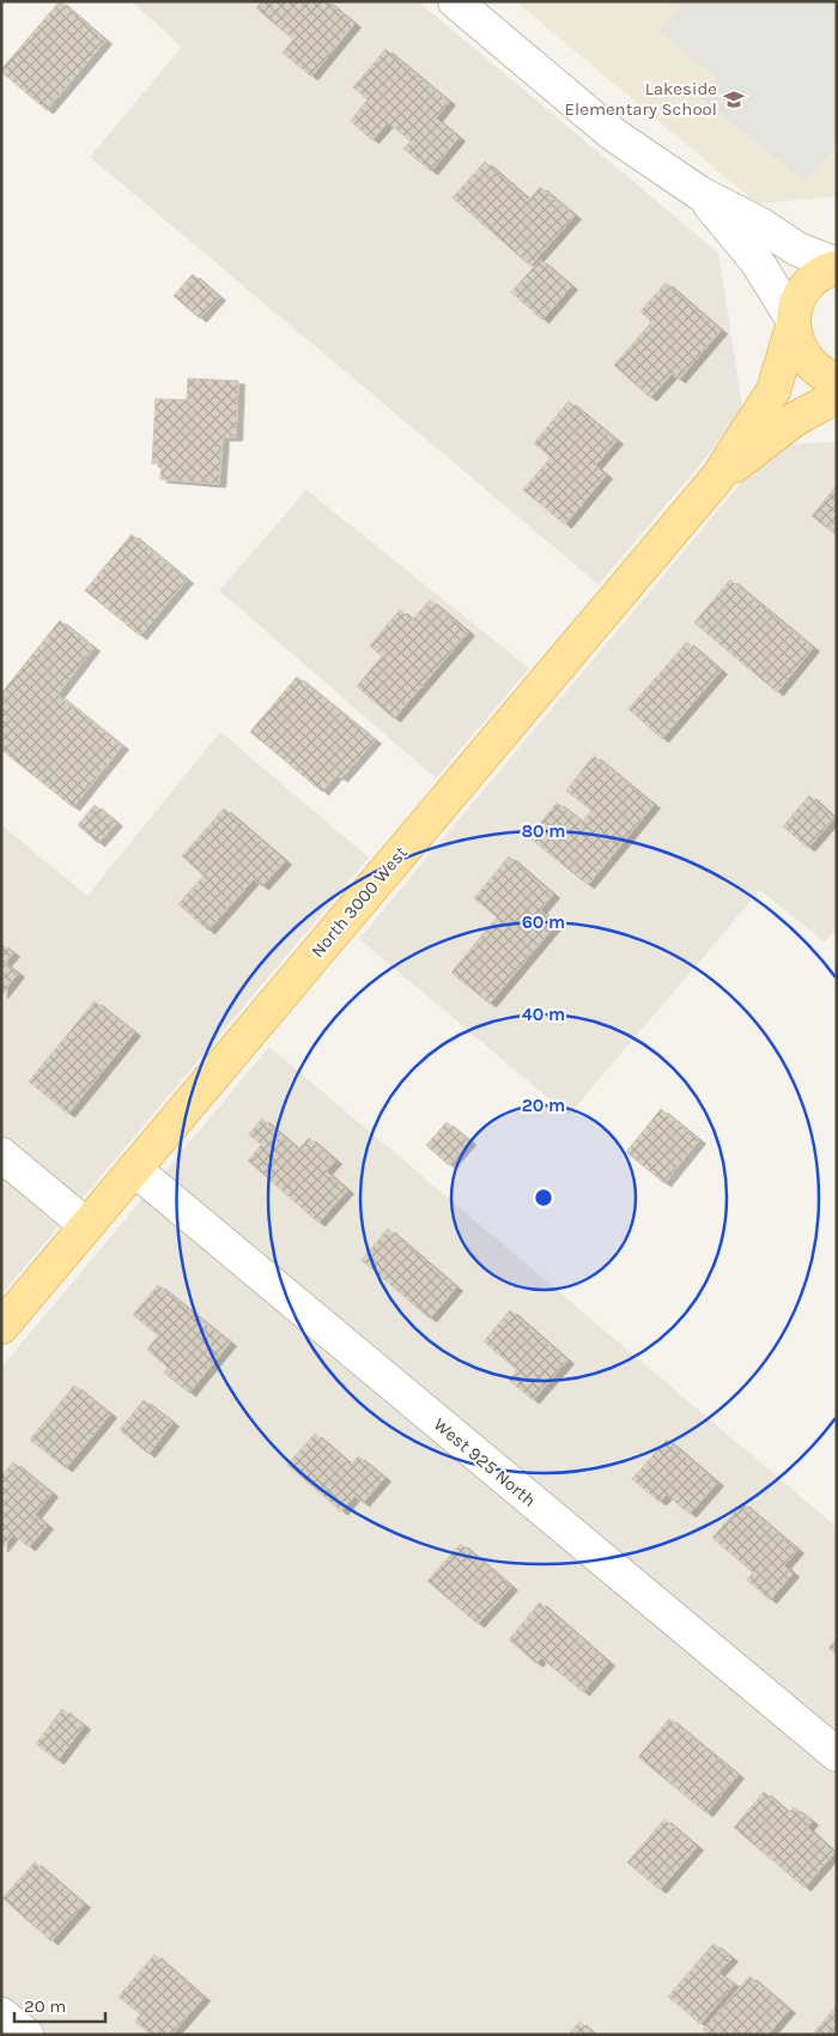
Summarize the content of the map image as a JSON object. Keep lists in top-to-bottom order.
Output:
{
  "streets": {
    "main road": ["North 3000 West"],
    "street": ["West 925 North"]
  },
  "crossings": [
    ["North 3000 West", "West 925 North"]
  ],
  "places": {
    "school or university": ["Lakeside Elementary School"]
  },
  "scale_bar": "20 m",
  "rings": [
    "80 m",
    "60 m",
    "40 m",
    "20 m"
  ]
}
